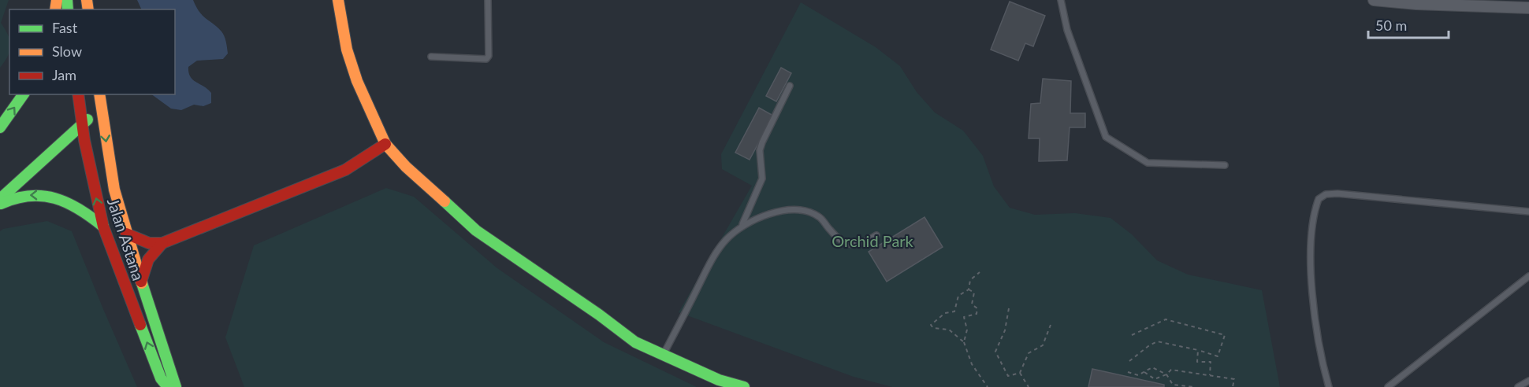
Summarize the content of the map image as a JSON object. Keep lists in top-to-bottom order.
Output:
{
  "streets": {
    "street": ["Jalan Astana"]
  },
  "parks": ["Orchid Park"],
  "legend": ["Fast", "Slow", "Jam"],
  "scale_bar": "50 m"
}
